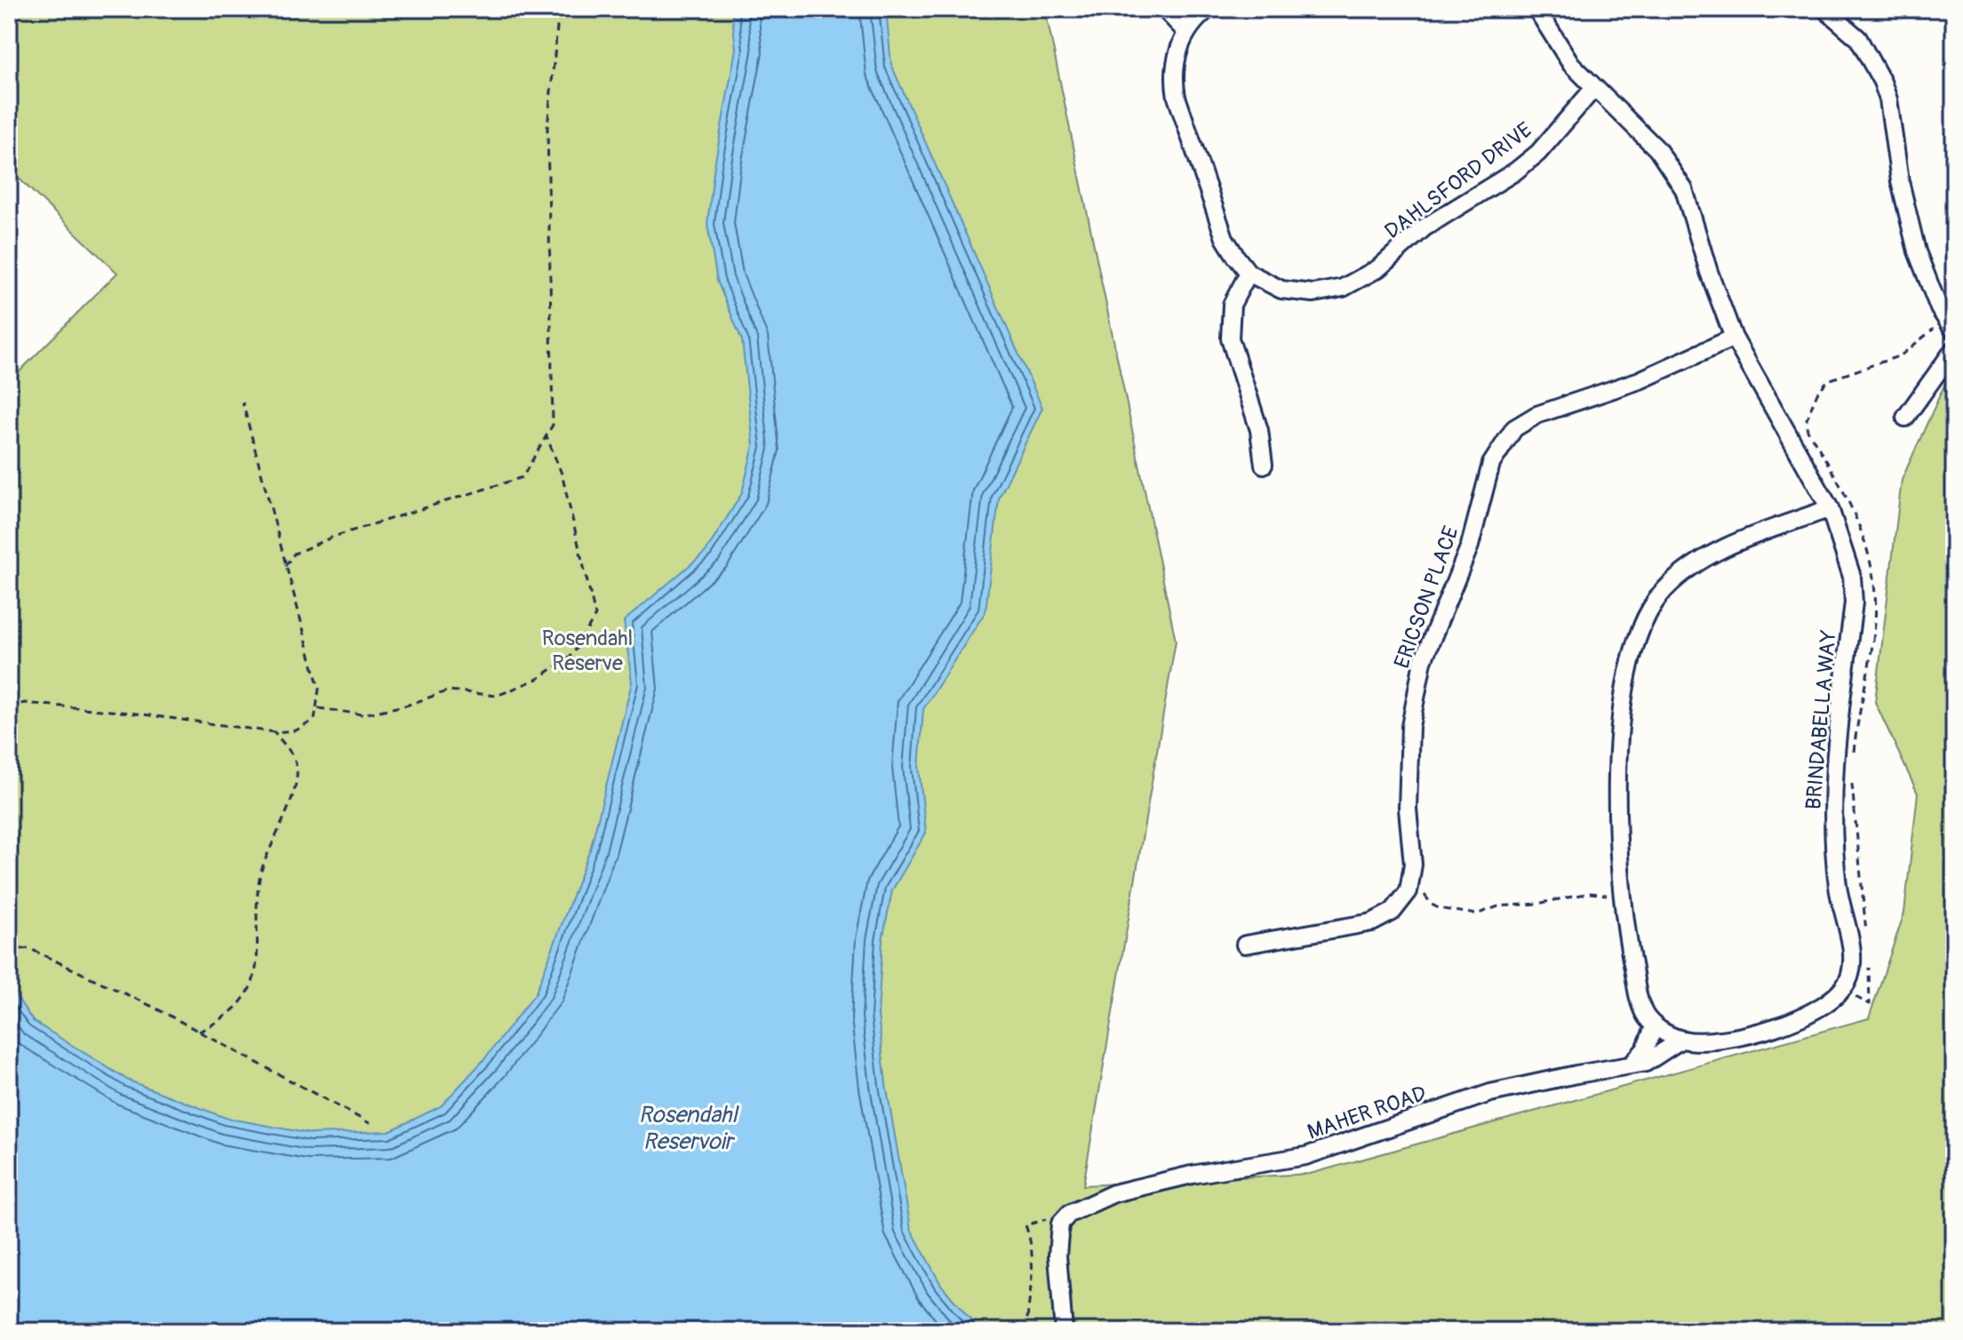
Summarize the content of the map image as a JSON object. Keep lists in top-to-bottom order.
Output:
{
  "streets": {
    "street": [
      "DAHLSFORD DRIVE",
      "ERICSON PLACE",
      "BRINDABELLA WAY",
      "MAHER ROAD"
    ]
  },
  "crossings": [
    ["DAHLSFORD DRIVE", "BRINDABELLA WAY"],
    ["ERICSON PLACE", "BRINDABELLA WAY"],
    ["BRINDABELLA WAY", "MAHER ROAD"]
  ],
  "water": ["Rosendahl Reservoir"],
  "parks": ["Rosendahl Reserve"]
}
